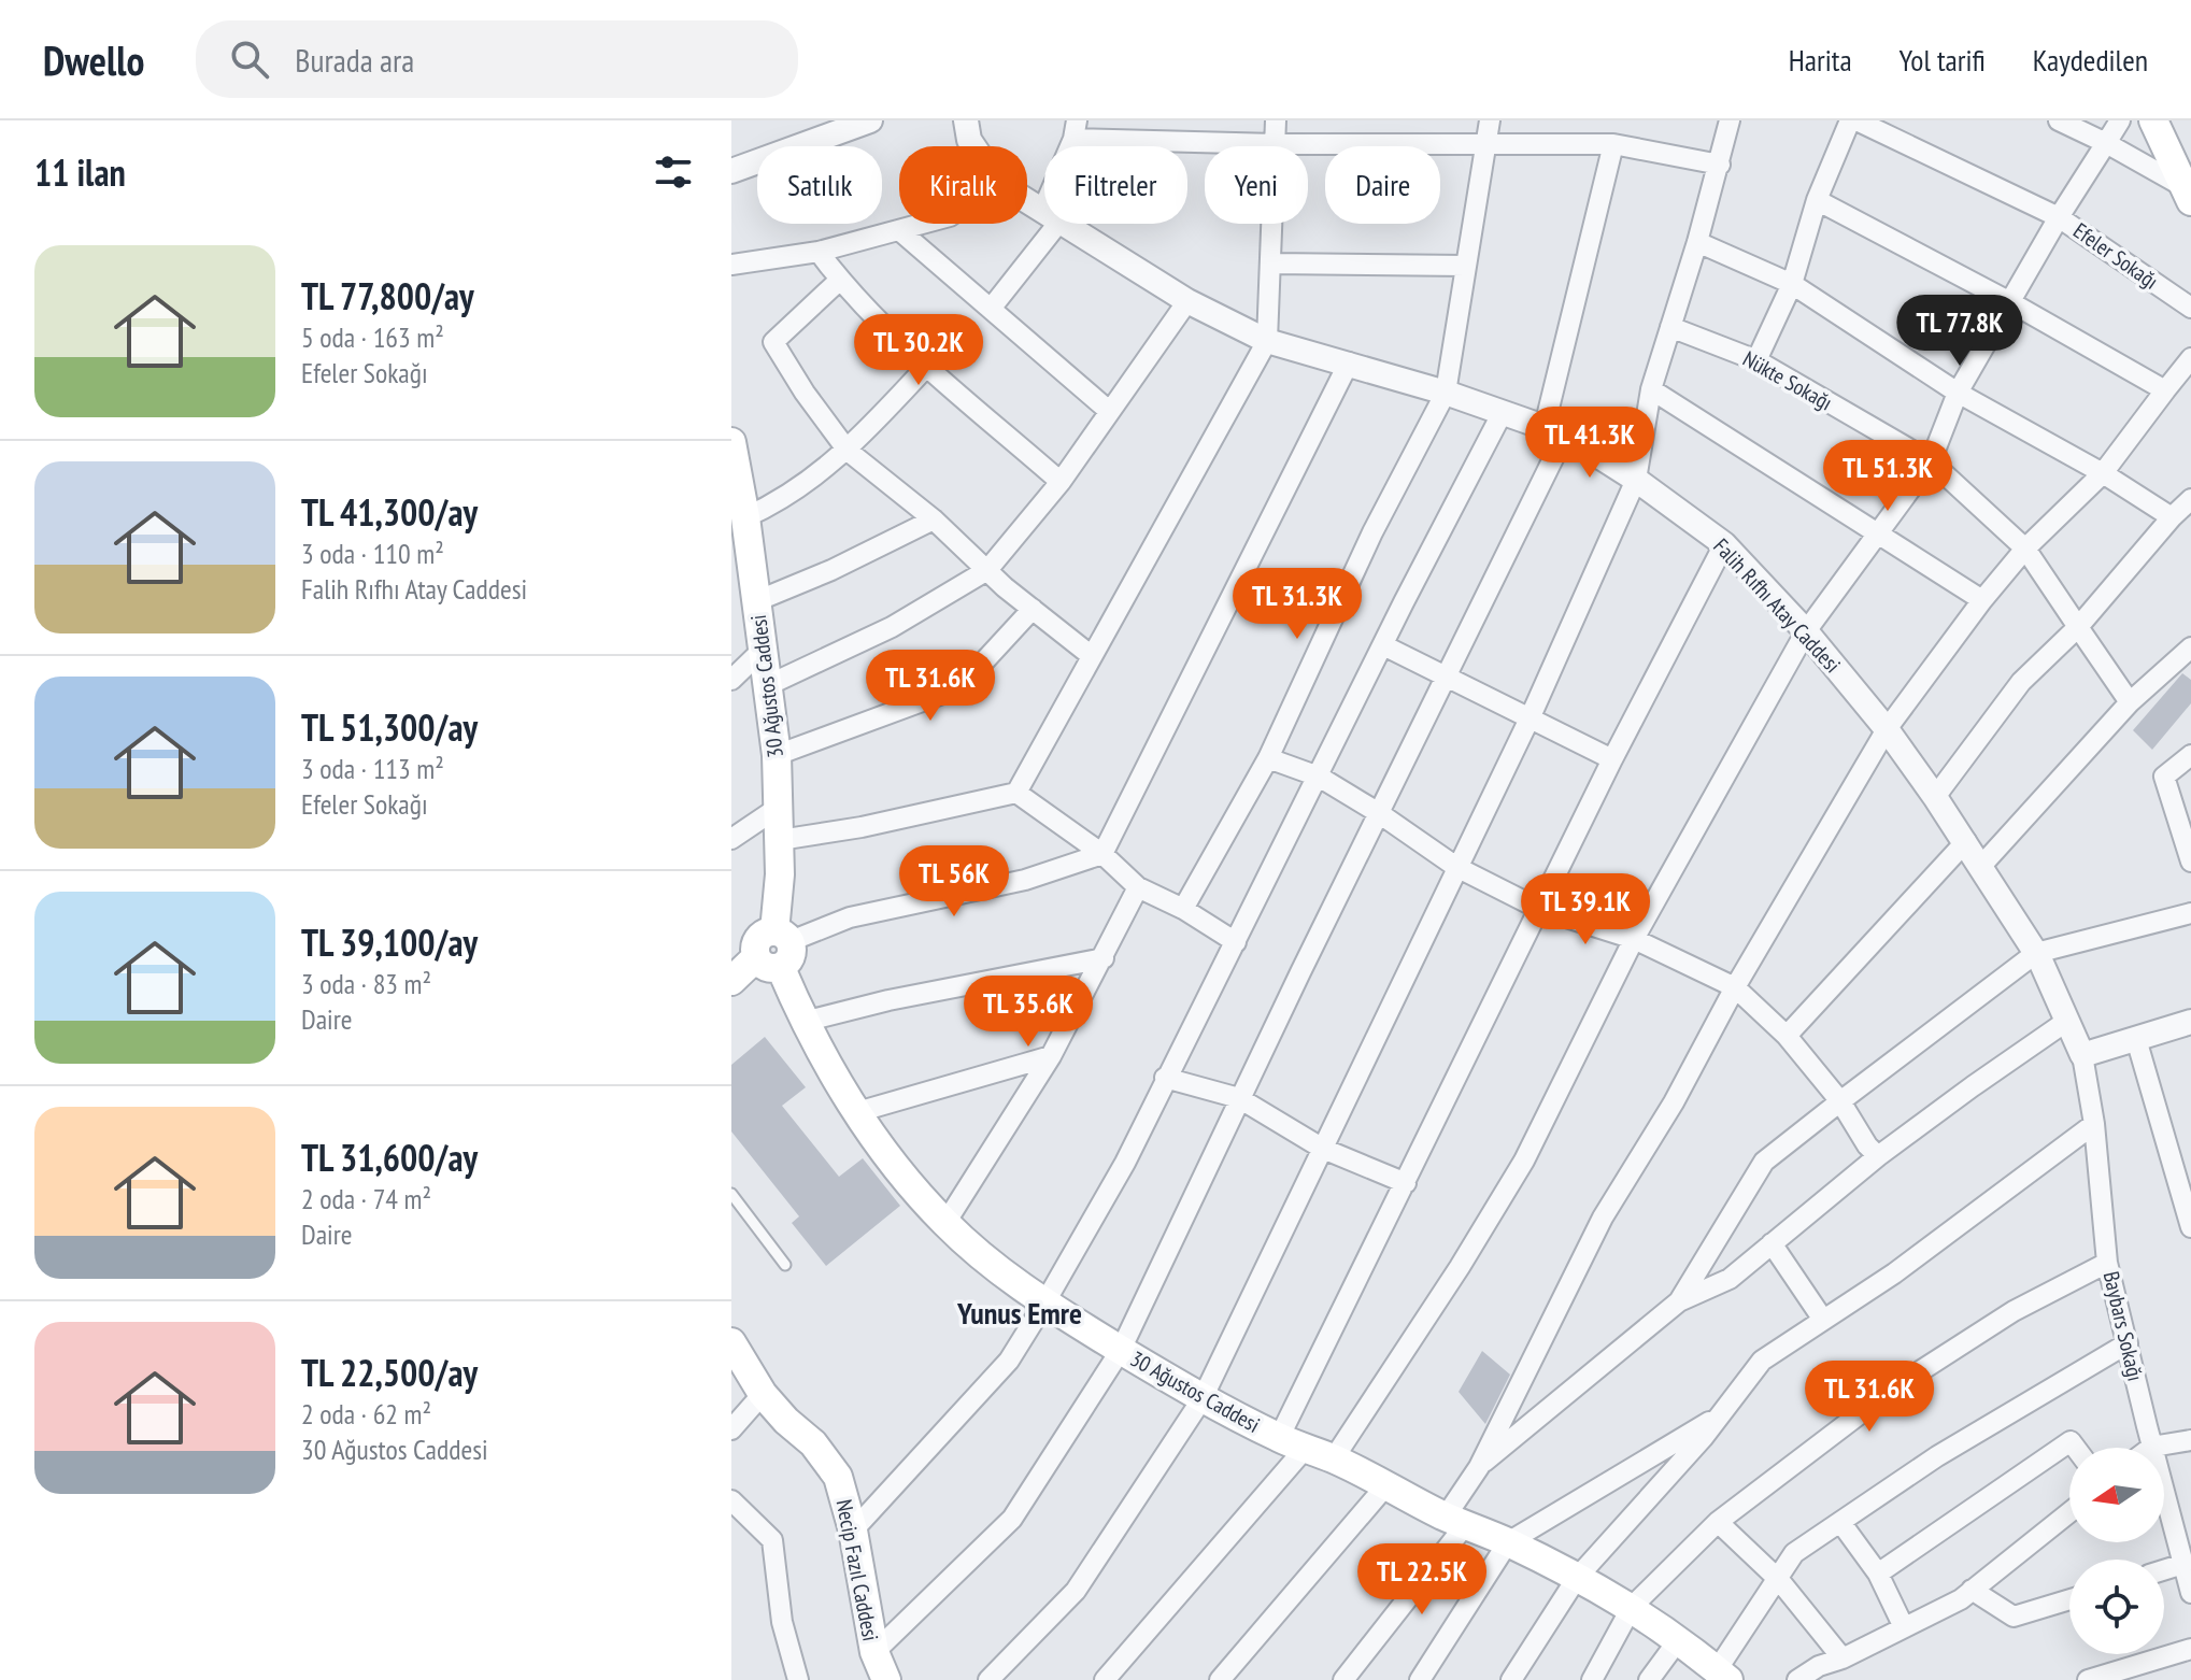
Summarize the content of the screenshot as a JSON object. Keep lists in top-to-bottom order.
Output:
{
  "streets": {
    "main road": ["30 Ağustos Caddesi", "Necip Fazıl Caddesi"],
    "street": [
      "Efeler Sokağı",
      "Nükte Sokağı",
      "Falih Rıfhı Atay Caddesi",
      "Baybars Sokağı"
    ]
  },
  "crossings": [
    ["Efeler Sokağı", "Nükte Sokağı"],
    ["Efeler Sokağı", "Falih Rıfhı Atay Caddesi"],
    ["Efeler Sokağı", "30 Ağustos Caddesi"],
    ["Falih Rıfhı Atay Caddesi", "Baybars Sokağı"]
  ],
  "districts": ["Yunus Emre"],
  "north": "left",
  "page": {
    "header": "Dwello",
    "search": "Burada ara",
    "nav": ["Harita", "Yol tarifi", "Kaydedilen"],
    "heading": "11 ilan",
    "chip": [
      "Satılık",
      "Kiralık",
      "Filtreler",
      "Yeni",
      "Daire"
    ],
    "list": [
      {
        "name": "TL 77,800/ay",
        "note": "5 oda · 163 m² · Efeler Sokağı"
      },
      {
        "name": "TL 41,300/ay",
        "note": "3 oda · 110 m² · Falih Rıfhı Atay Caddesi"
      },
      {
        "name": "TL 51,300/ay",
        "note": "3 oda · 113 m² · Efeler Sokağı"
      },
      {
        "name": "TL 39,100/ay",
        "note": "3 oda · 83 m² · Daire"
      },
      {
        "name": "TL 31,600/ay",
        "note": "2 oda · 74 m² · Daire"
      },
      {
        "name": "TL 22,500/ay",
        "note": "2 oda · 62 m² · 30 Ağustos Caddesi"
      }
    ],
    "price": [
      "TL 77.8K",
      "TL 30.2K",
      "TL 41.3K",
      "TL 51.3K",
      "TL 31.3K",
      "TL 31.6K",
      "TL 56K",
      "TL 39.1K",
      "TL 35.6K",
      "TL 31.6K",
      "TL 22.5K"
    ]
  }
}
